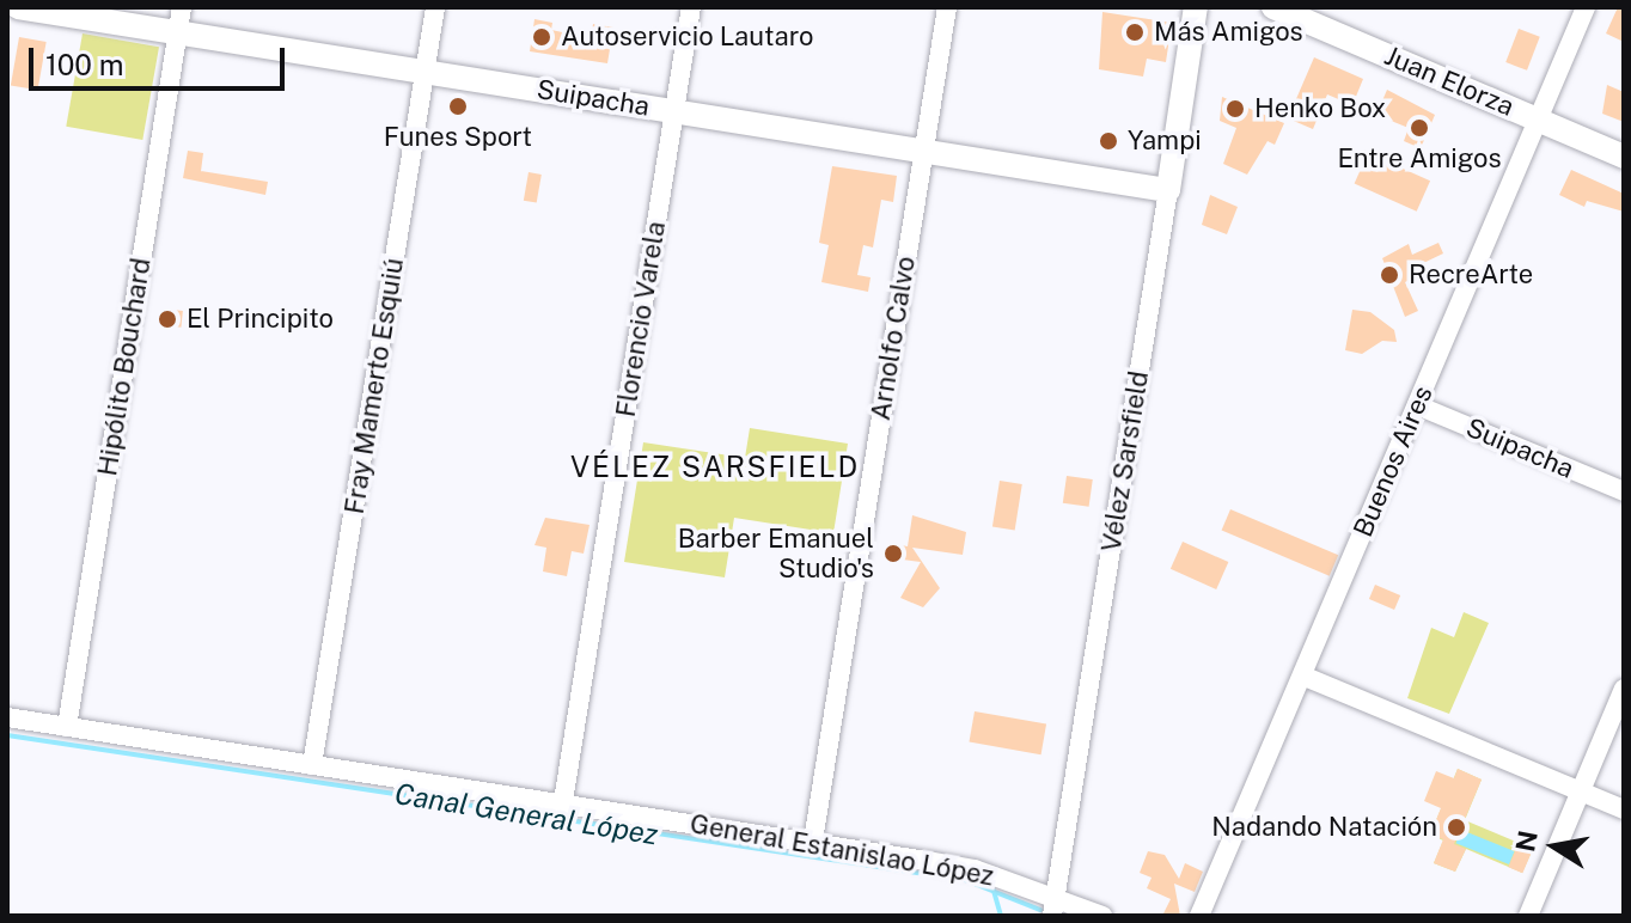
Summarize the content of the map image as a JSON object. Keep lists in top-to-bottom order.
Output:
{
  "streets": {
    "main road": ["Juan Elorza", "Suipacha", "Vélez Sarsfield"],
    "street": [
      "Florencio Varela",
      "Arnolfo Calvo",
      "Hipólito Bouchard",
      "Fray Mamerto Esquiú",
      "Buenos Aires",
      "General Estanislao López"
    ]
  },
  "crossings": [
    ["Juan Elorza", "Buenos Aires"],
    ["Suipacha", "Florencio Varela"],
    ["Suipacha", "Arnolfo Calvo"],
    ["Suipacha", "Hipólito Bouchard"],
    ["Suipacha", "Fray Mamerto Esquiú"],
    ["Suipacha", "Vélez Sarsfield"],
    ["Suipacha", "Buenos Aires"],
    ["Florencio Varela", "General Estanislao López"],
    ["Arnolfo Calvo", "General Estanislao López"],
    ["Hipólito Bouchard", "General Estanislao López"],
    ["Fray Mamerto Esquiú", "General Estanislao López"],
    ["Vélez Sarsfield", "General Estanislao López"]
  ],
  "districts": ["VÉLEZ SARSFIELD"],
  "water": ["Canal General López"],
  "places": [
    "Más Amigos",
    "Autoservicio Lautaro",
    "Funes Sport",
    "Henko Box",
    "Entre Amigos",
    "Yampi",
    "RecreArte",
    "El Principito",
    "Barber Emanuel Studio's",
    "Nadando Natación"
  ],
  "scale_bar": "100 m",
  "north": "left"
}
